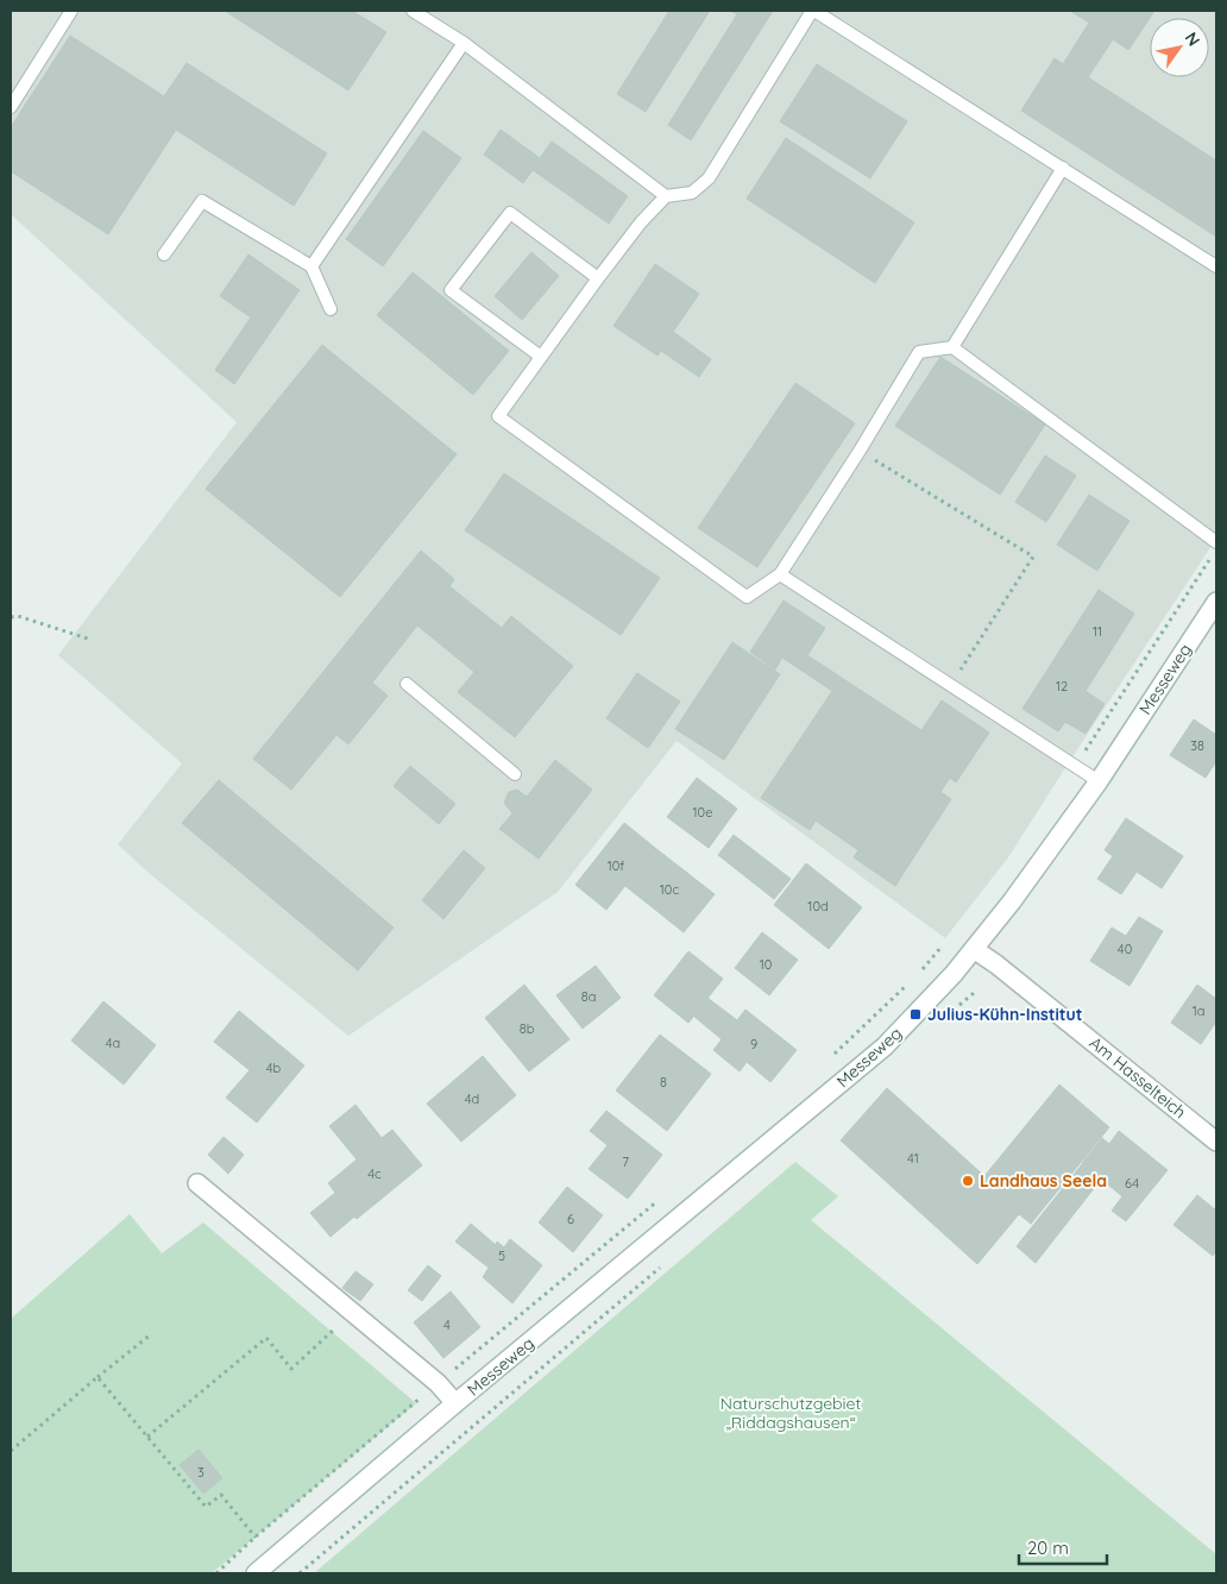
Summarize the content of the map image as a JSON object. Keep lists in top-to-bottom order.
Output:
{
  "streets": {
    "main road": ["Messeweg", "Am Hasselteich"]
  },
  "crossings": [
    ["Messeweg", "Am Hasselteich"]
  ],
  "parks": ["Naturschutzgebiet „Riddagshausen“"],
  "places": {
    "transit": ["Julius-Kühn-Institut"],
    "other": ["Landhaus Seela"]
  },
  "house_numbers": [
    "11",
    "12",
    "38",
    "10e",
    "10f",
    "10c",
    "10d",
    "40",
    "10",
    "8a",
    "1a",
    "8b",
    "4a",
    "9",
    "4b",
    "8",
    "4d",
    "41",
    "7",
    "4c",
    "64",
    "6",
    "5",
    "4",
    "3"
  ],
  "scale_bar": "20 m",
  "north": "top right"
}
